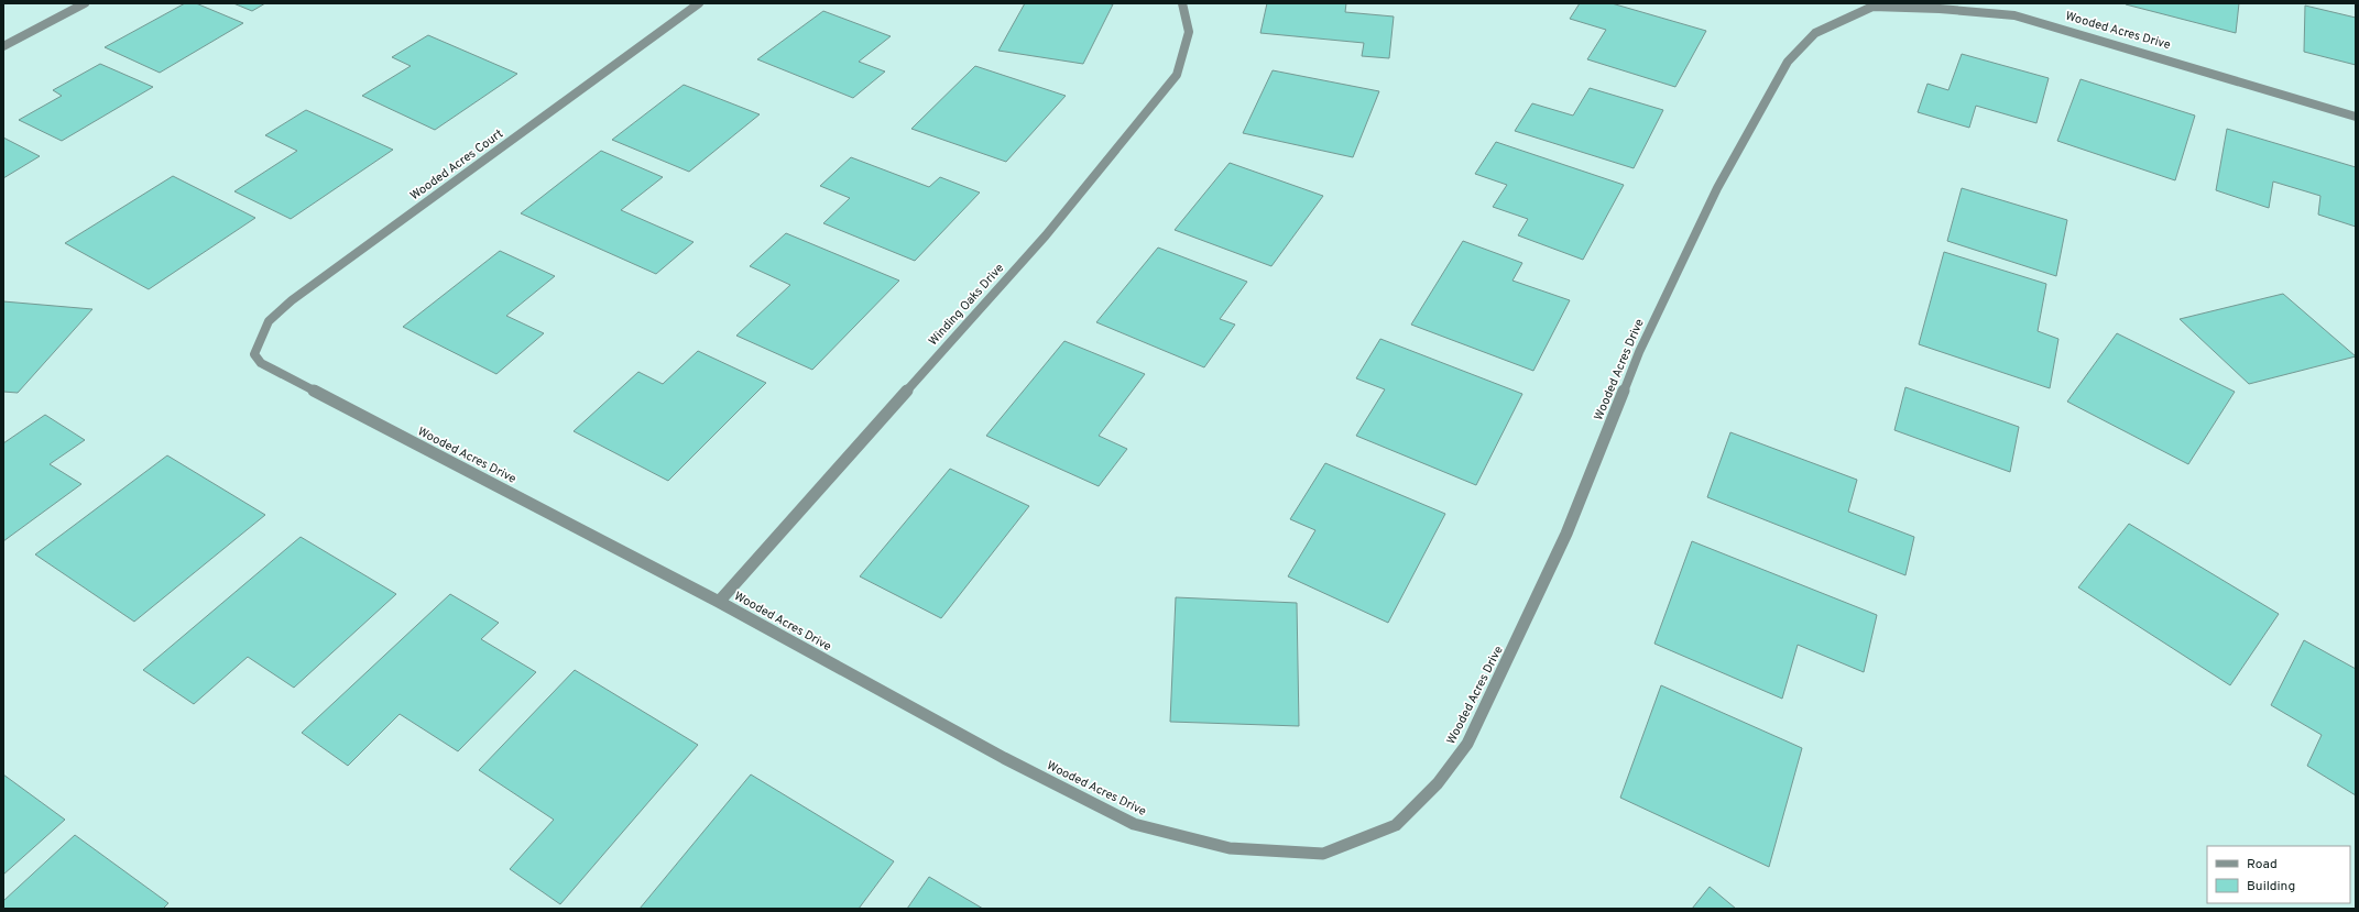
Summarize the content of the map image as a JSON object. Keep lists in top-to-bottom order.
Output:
{
  "streets": {
    "street": ["Wooded Acres Drive", "Wooded Acres Court", "Winding Oaks Drive"]
  },
  "crossings": [
    ["Wooded Acres Drive", "Wooded Acres Court"],
    ["Wooded Acres Drive", "Winding Oaks Drive"]
  ],
  "legend": ["Road", "Building"]
}
